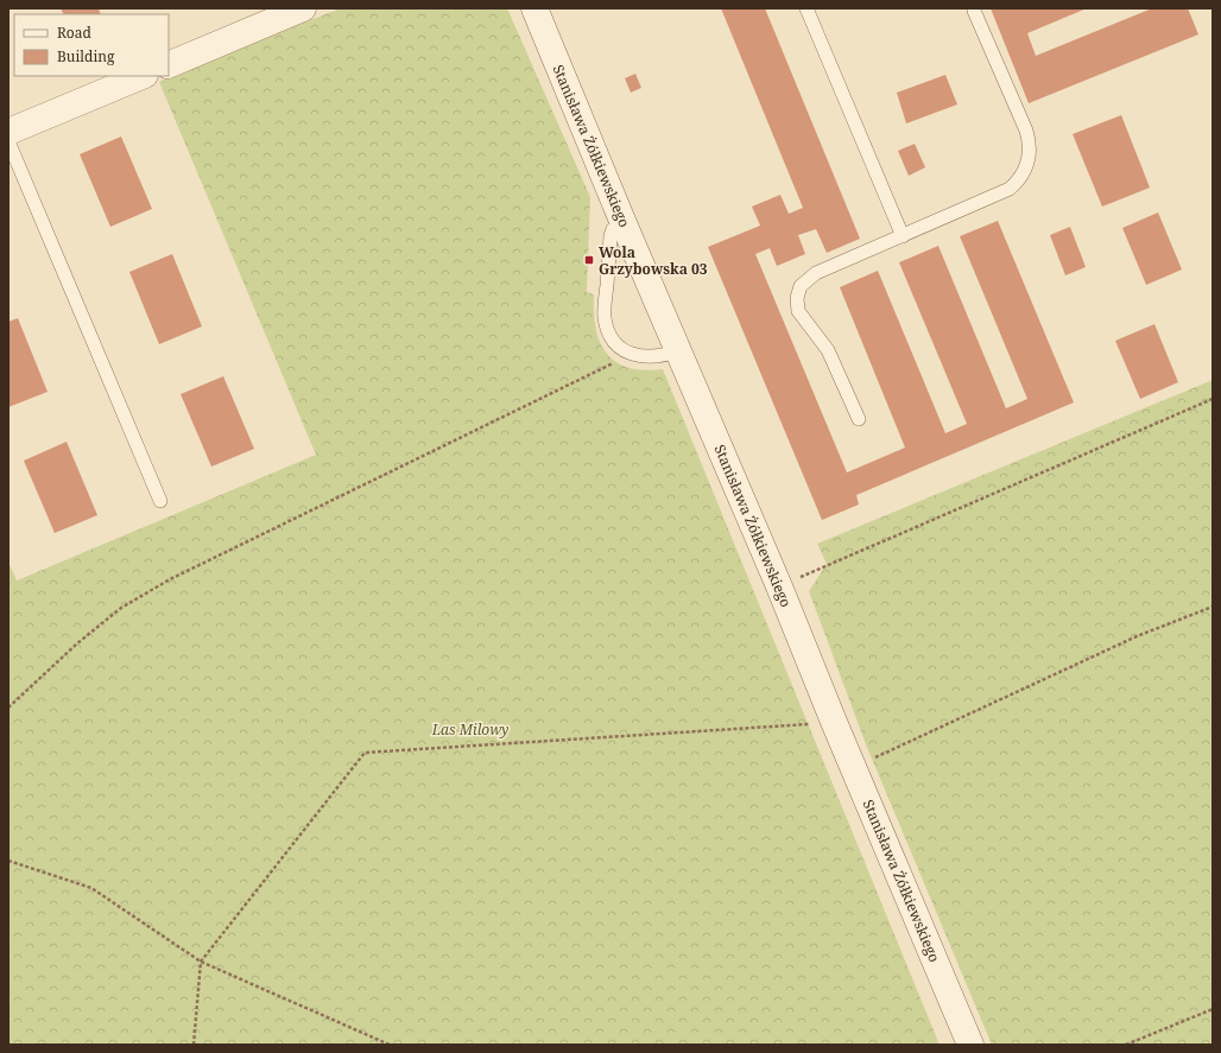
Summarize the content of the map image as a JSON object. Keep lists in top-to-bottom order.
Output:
{
  "streets": {
    "street": ["Stanisława Żółkiewskiego"]
  },
  "parks": ["Las Milowy"],
  "places": {
    "transit": ["Wola Grzybowska 03"]
  },
  "legend": ["Road", "Building"]
}
